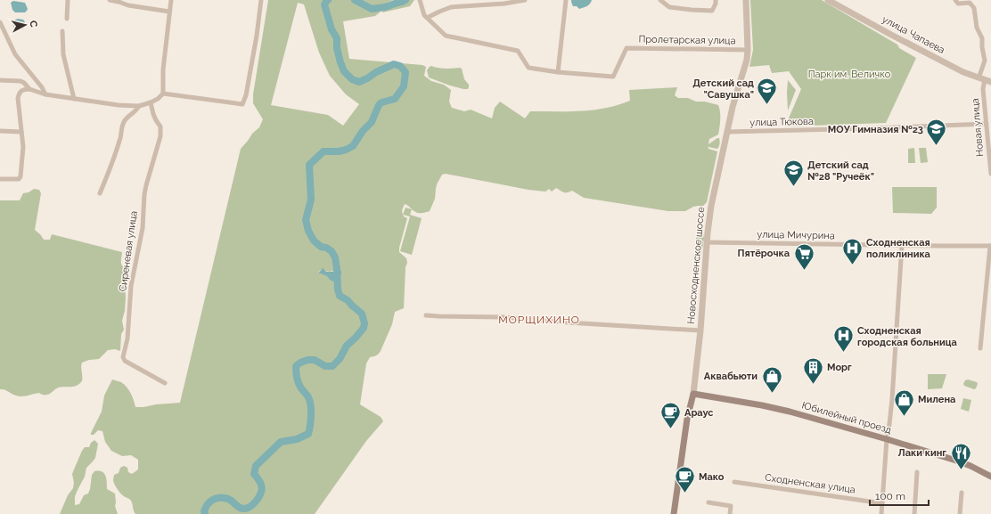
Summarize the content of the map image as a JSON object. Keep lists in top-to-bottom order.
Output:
{
  "streets": {
    "main road": ["Новосходненское шоссе", "Юбилейный проезд"],
    "street": [
      "улица Чапаева",
      "Пролетарская улица",
      "улица Тюкова",
      "Новая улица",
      "улица Мичурина",
      "Сиреневая улица",
      "Сходненская улица"
    ]
  },
  "crossings": [
    ["улица Чапаева", "Новая улица"],
    ["Пролетарская улица", "Новосходненское шоссе"],
    ["улица Тюкова", "Новая улица"],
    ["улица Тюкова", "Новосходненское шоссе"],
    ["улица Мичурина", "Новосходненское шоссе"],
    ["Новосходненское шоссе", "Юбилейный проезд"]
  ],
  "districts": ["МОРЩИХИНО"],
  "parks": ["Парк им. Величко"],
  "places": {
    "school or university": ["Детский сад \"Савушка\"", "МОУ Гимназия №23", "Детский сад №28 \"Ручеёк\""],
    "hospital": ["Сходненская поликлиника", "Сходненская городская больница"],
    "supermarket": ["Пятёрочка"],
    "building": ["Морг"],
    "shop": ["Аквабьюти", "Милена"],
    "cafe": ["Араус", "Мако"],
    "restaurant": ["Лаки кинг"]
  },
  "scale_bar": "100 m",
  "north": "right"
}
